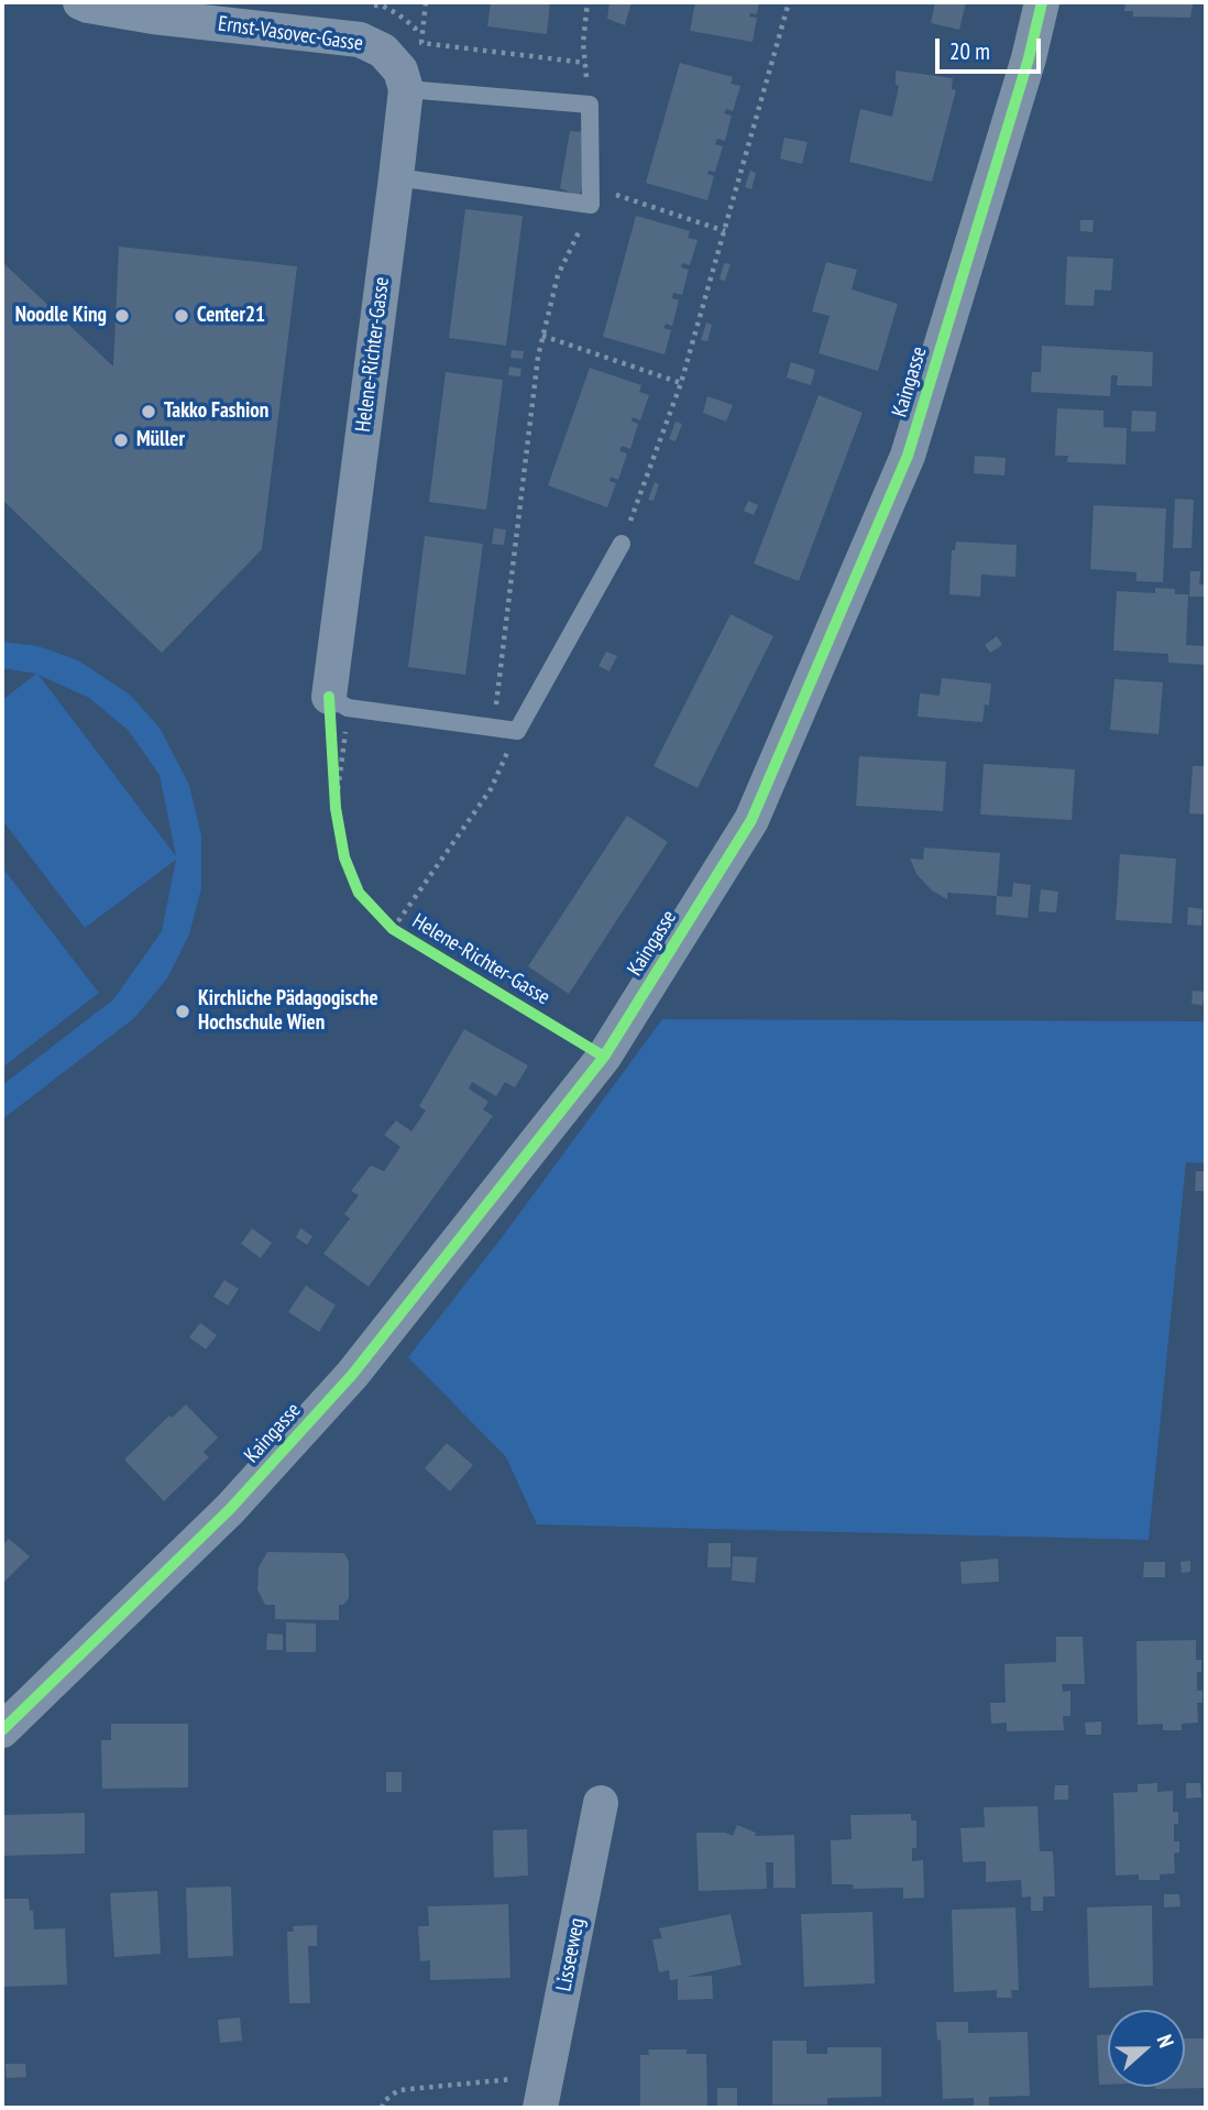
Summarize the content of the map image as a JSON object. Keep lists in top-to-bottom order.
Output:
{
  "streets": {
    "street": [
      "Ernst-Vasovec-Gasse",
      "Helene-Richter-Gasse",
      "Kaingasse",
      "Lisseeweg"
    ]
  },
  "crossings": [
    ["Ernst-Vasovec-Gasse", "Helene-Richter-Gasse"]
  ],
  "places": [
    "Noodle King",
    "Center21",
    "Takko Fashion",
    "Müller",
    "Kirchliche Pädagogische Hochschule Wien"
  ],
  "scale_bar": "20 m",
  "north": "right"
}
